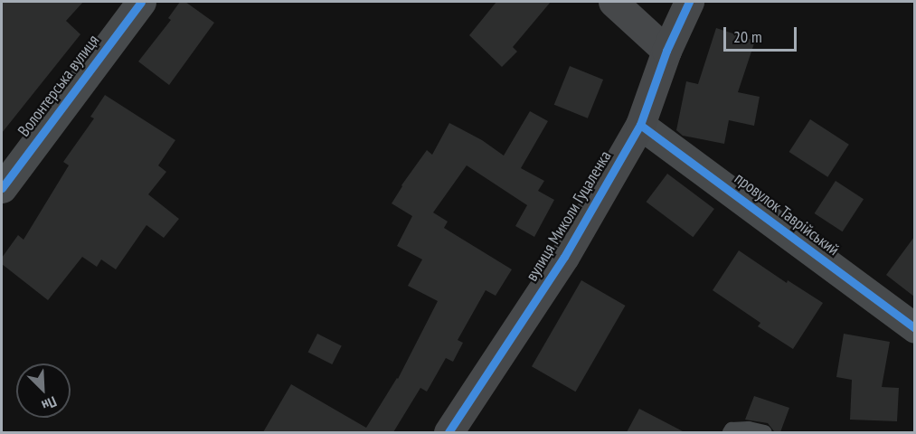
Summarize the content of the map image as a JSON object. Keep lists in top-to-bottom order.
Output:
{
  "streets": {
    "street": ["Волонтерська вулиця", "провулок Таврійський", "вулиця Миколи Гуцаленка"]
  },
  "crossings": [
    ["провулок Таврійський", "вулиця Миколи Гуцаленка"]
  ],
  "scale_bar": "20 m",
  "north": "bottom right"
}
